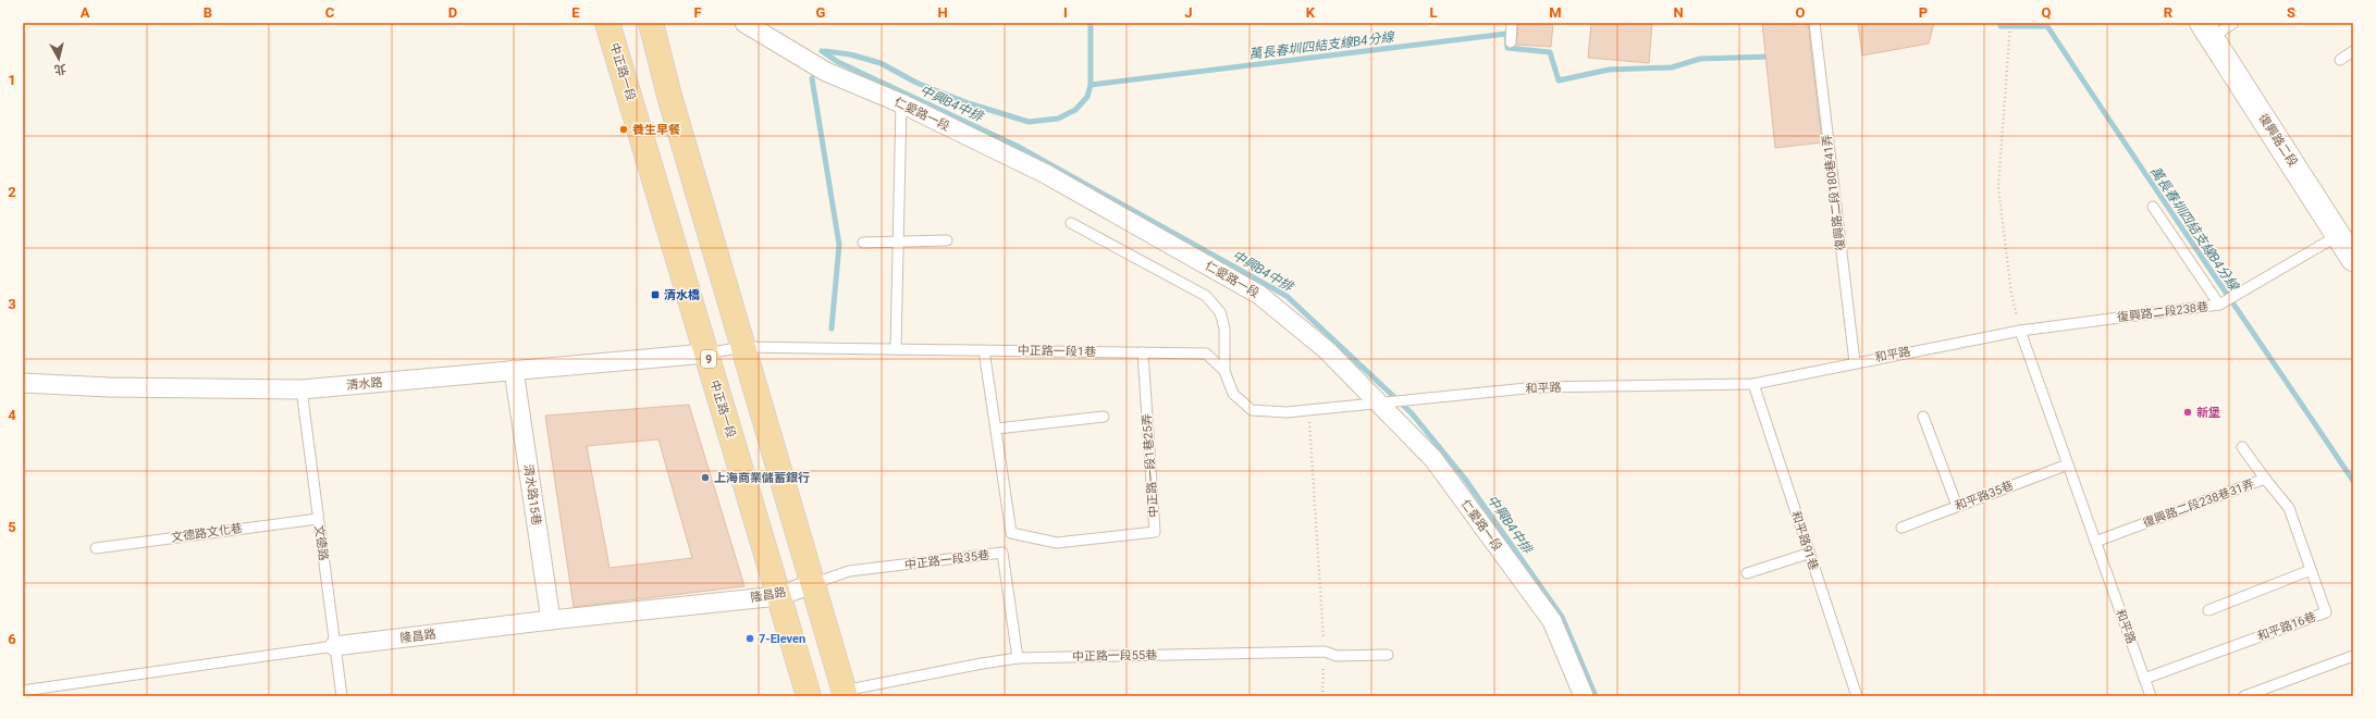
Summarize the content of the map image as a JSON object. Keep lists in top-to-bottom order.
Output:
{
  "streets": {
    "main road": ["中正路一段", "復興路二段", "9"],
    "street": [
      "仁愛路一段",
      "清水路",
      "清水路15巷",
      "隆昌路"
    ],
    "lane": [
      "復興路二段180巷41弄",
      "復興路二段238巷",
      "中正路一段1巷",
      "和平路",
      "中正路一段1巷25弄",
      "和平路35巷",
      "復興路二段238巷31弄",
      "文德路文化巷",
      "和平路91巷",
      "文德路",
      "中正路一段35巷",
      "和平路16巷",
      "中正路一段55巷"
    ]
  },
  "crossings": [
    ["中正路一段", "中正路一段1巷"],
    ["中正路一段", "清水路"],
    ["中正路一段", "隆昌路"],
    ["仁愛路一段", "中正路一段1巷"],
    ["仁愛路一段", "和平路"],
    ["復興路二段", "復興路二段238巷"],
    ["復興路二段180巷41弄", "和平路"],
    ["復興路二段238巷", "和平路"],
    ["中正路一段1巷", "和平路"],
    ["中正路一段1巷", "清水路"],
    ["中正路一段1巷", "中正路一段1巷25弄"],
    ["和平路", "和平路35巷"],
    ["和平路", "復興路二段238巷31弄"],
    ["和平路", "和平路91巷"],
    ["和平路", "和平路16巷"],
    ["清水路", "清水路15巷"],
    ["清水路", "文德路"],
    ["清水路15巷", "隆昌路"],
    ["復興路二段238巷31弄", "和平路16巷"],
    ["文德路文化巷", "文德路"],
    ["文德路", "隆昌路"],
    ["中正路一段35巷", "隆昌路"],
    ["中正路一段35巷", "中正路一段55巷"]
  ],
  "water": ["萬長春圳四結支線B4分線", "中興B4中排"],
  "places": {
    "other": [
      "養生早餐",
      "新堡",
      "上海商業儲蓄銀行",
      "7-Eleven"
    ],
    "transit": ["清水橋"]
  },
  "north": "bottom",
  "grid": {
    "columns": [
      "A",
      "B",
      "C",
      "D",
      "E",
      "F",
      "G",
      "H",
      "I",
      "J",
      "K",
      "L",
      "M",
      "N",
      "O",
      "P",
      "Q",
      "R",
      "S"
    ],
    "rows": [
      "1",
      "2",
      "3",
      "4",
      "5",
      "6"
    ]
  }
}
